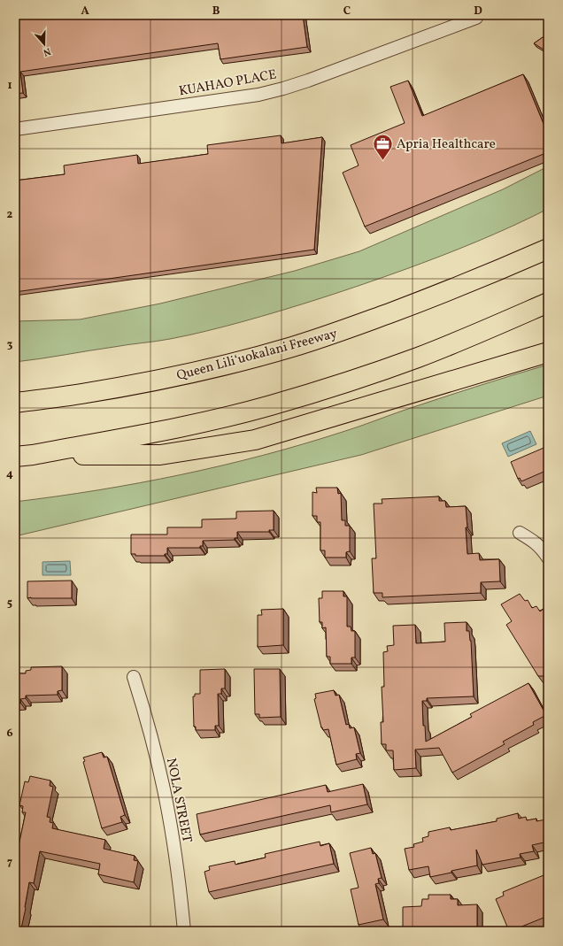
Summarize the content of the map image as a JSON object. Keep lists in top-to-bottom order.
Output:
{
  "streets": {
    "highway": ["Queen Liliʻuokalani Freeway"],
    "street": ["KUAHAO PLACE", "NOLA STREET"]
  },
  "places": {
    "office": ["Apria Healthcare"]
  },
  "north": "bottom",
  "grid": {
    "columns": [
      "A",
      "B",
      "C",
      "D"
    ],
    "rows": [
      "1",
      "2",
      "3",
      "4",
      "5",
      "6",
      "7"
    ]
  }
}
